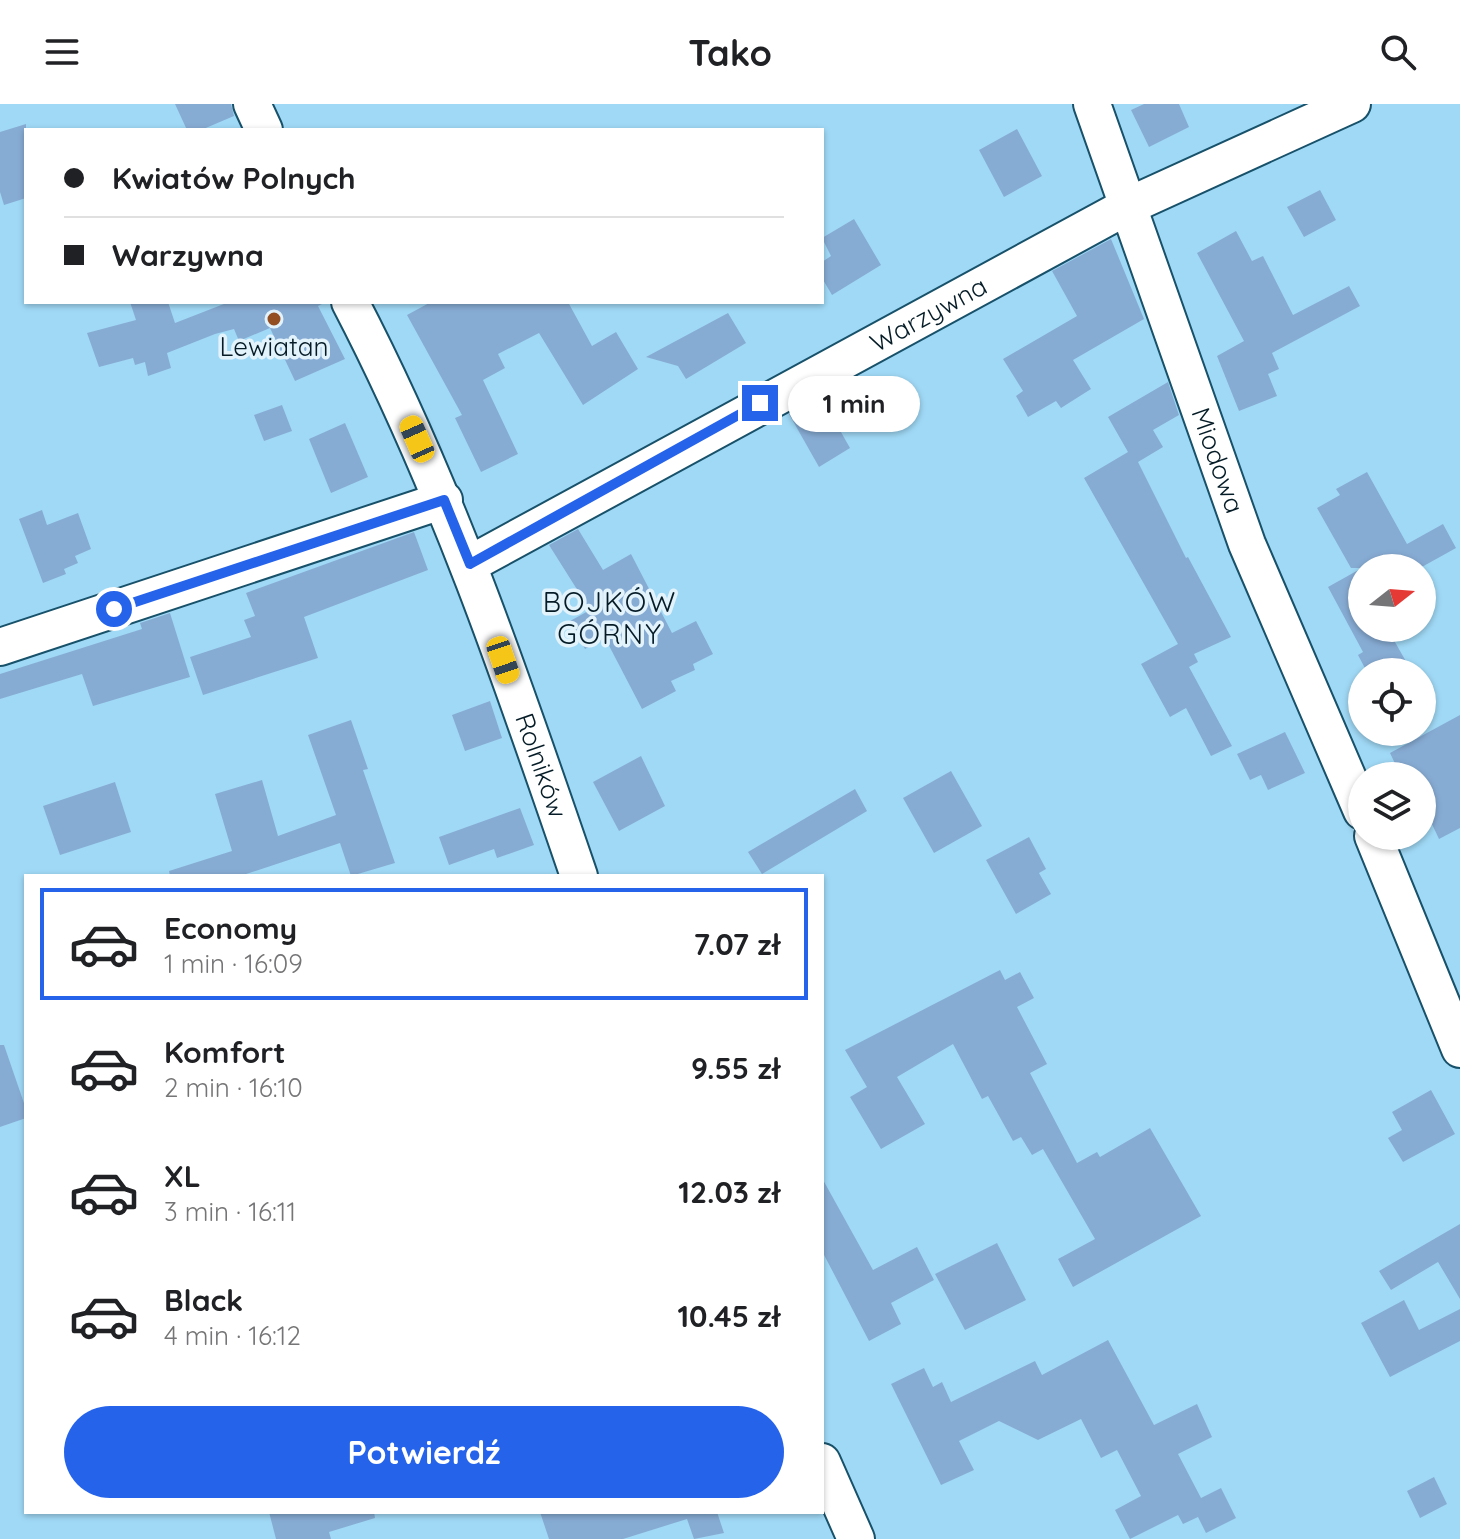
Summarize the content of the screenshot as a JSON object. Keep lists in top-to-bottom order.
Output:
{
  "streets": {
    "street": ["Warzywna", "Miodowa", "Rolników"]
  },
  "crossings": [
    ["Warzywna", "Miodowa"],
    ["Warzywna", "Rolników"]
  ],
  "districts": ["BOJKÓW GÓRNY"],
  "places": ["Lewiatan"],
  "north": "right",
  "page": {
    "header": "Tako",
    "banner": ["Kwiatów Polnych", "Warzywna"],
    "bubble": "1 min",
    "list": [
      {
        "name": "Economy",
        "note": "1 min · 16:09",
        "value": "7.07 zł"
      },
      {
        "name": "Komfort",
        "note": "2 min · 16:10",
        "value": "9.55 zł"
      },
      {
        "name": "XL",
        "note": "3 min · 16:11",
        "value": "12.03 zł"
      },
      {
        "name": "Black",
        "note": "4 min · 16:12",
        "value": "10.45 zł"
      }
    ],
    "buttons": "Potwierdź"
  }
}
